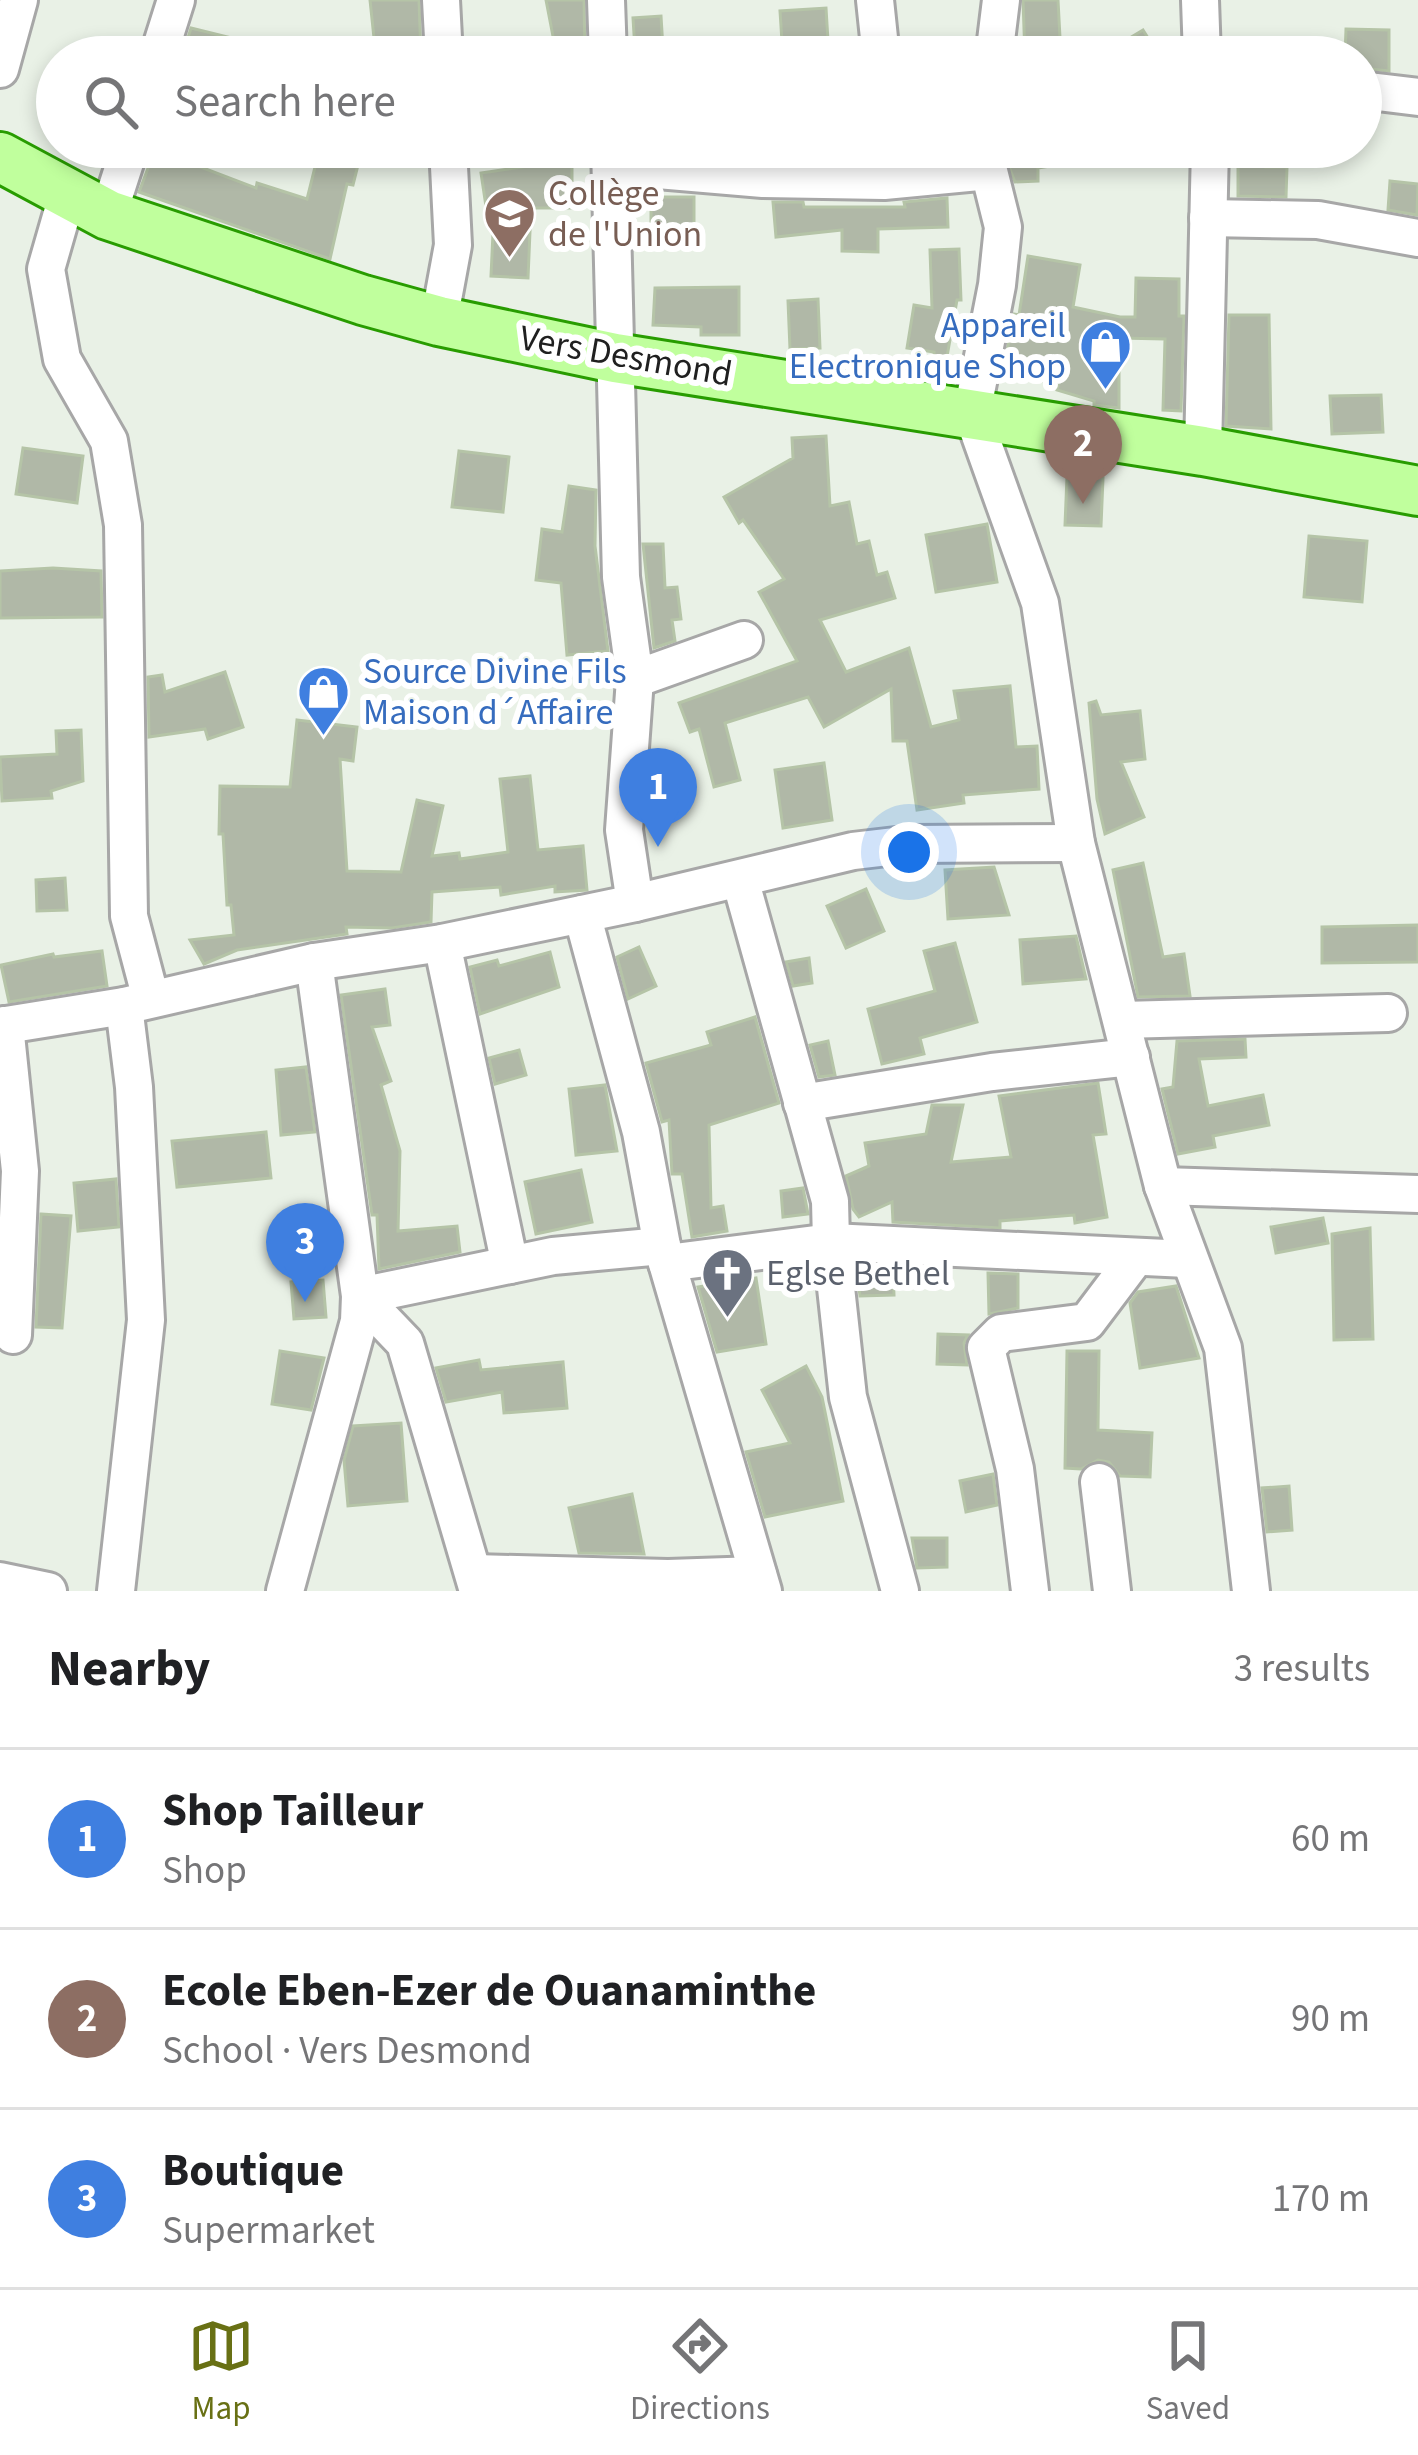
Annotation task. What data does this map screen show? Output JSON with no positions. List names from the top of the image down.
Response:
{
  "streets": {
    "main road": ["Vers Desmond"]
  },
  "places": {
    "school or university": ["Collège de l'Union"],
    "shop": ["Appareil Electronique Shop", "Source Divine Fils Maison d´Affaire"],
    "church": ["Eglse Bethel"]
  },
  "page": {
    "search": "Search here",
    "pins": ["2", "1", "3"],
    "heading": ["Nearby", "3 results"],
    "list": [
      {
        "mark": "1",
        "name": "Shop Tailleur",
        "note": "Shop",
        "value": "60 m"
      },
      {
        "mark": "2",
        "name": "Ecole Eben-Ezer de Ouanaminthe",
        "note": "School · Vers Desmond",
        "value": "90 m"
      },
      {
        "mark": "3",
        "name": "Boutique",
        "note": "Supermarket",
        "value": "170 m"
      }
    ],
    "nav": ["Map", "Directions", "Saved"]
  }
}
